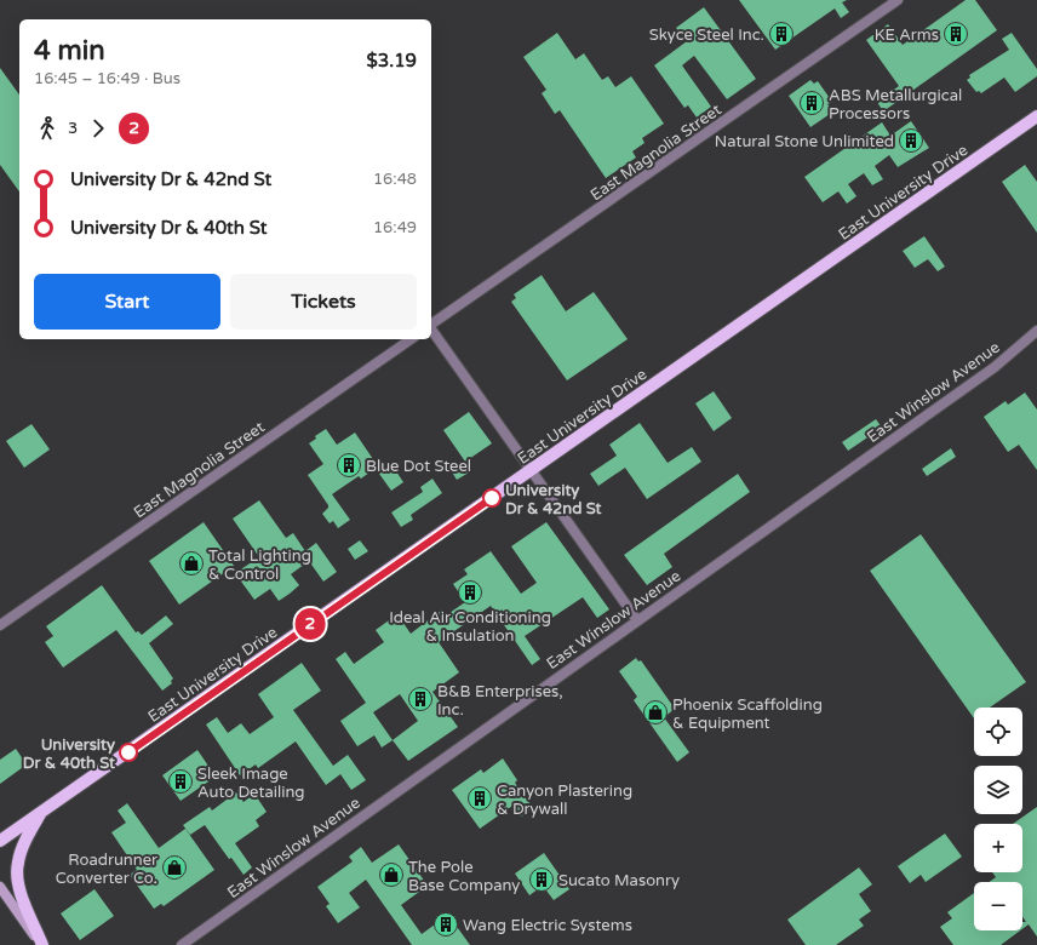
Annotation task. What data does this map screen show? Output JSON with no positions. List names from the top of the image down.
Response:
{
  "streets": {
    "main road": ["East University Drive"],
    "street": ["East Magnolia Street", "East Winslow Avenue"]
  },
  "places": {
    "building": [
      "Skyce Steel Inc.",
      "KE Arms",
      "ABS Metallurgical Processors",
      "Natural Stone Unlimited",
      "Blue Dot Steel",
      "Ideal Air Conditioning & Insulation",
      "B&B Enterprises, Inc.",
      "Sleek Image Auto Detailing",
      "Canyon Plastering & Drywall",
      "Sucato Masonry",
      "Wang Electric Systems"
    ],
    "other": ["University Dr & 42nd St", "University Dr & 40th St"],
    "shop": [
      "Total Lighting & Control",
      "Phoenix Scaffolding & Equipment",
      "Roadrunner Converter Co.",
      "The Pole Base Company"
    ]
  },
  "lines": ["bus line 2"],
  "page": {
    "on_map": "2",
    "heading": ["4 min", "16:45 – 16:49 · Bus", "$3.19"],
    "legs": ["3", "2"],
    "list": [
      {
        "name": "University Dr & 42nd St",
        "value": "16:48"
      },
      {
        "name": "University Dr & 40th St",
        "value": "16:49"
      }
    ],
    "buttons": ["Start", "Tickets"],
    "map_buttons": ["+", "−"]
  }
}
